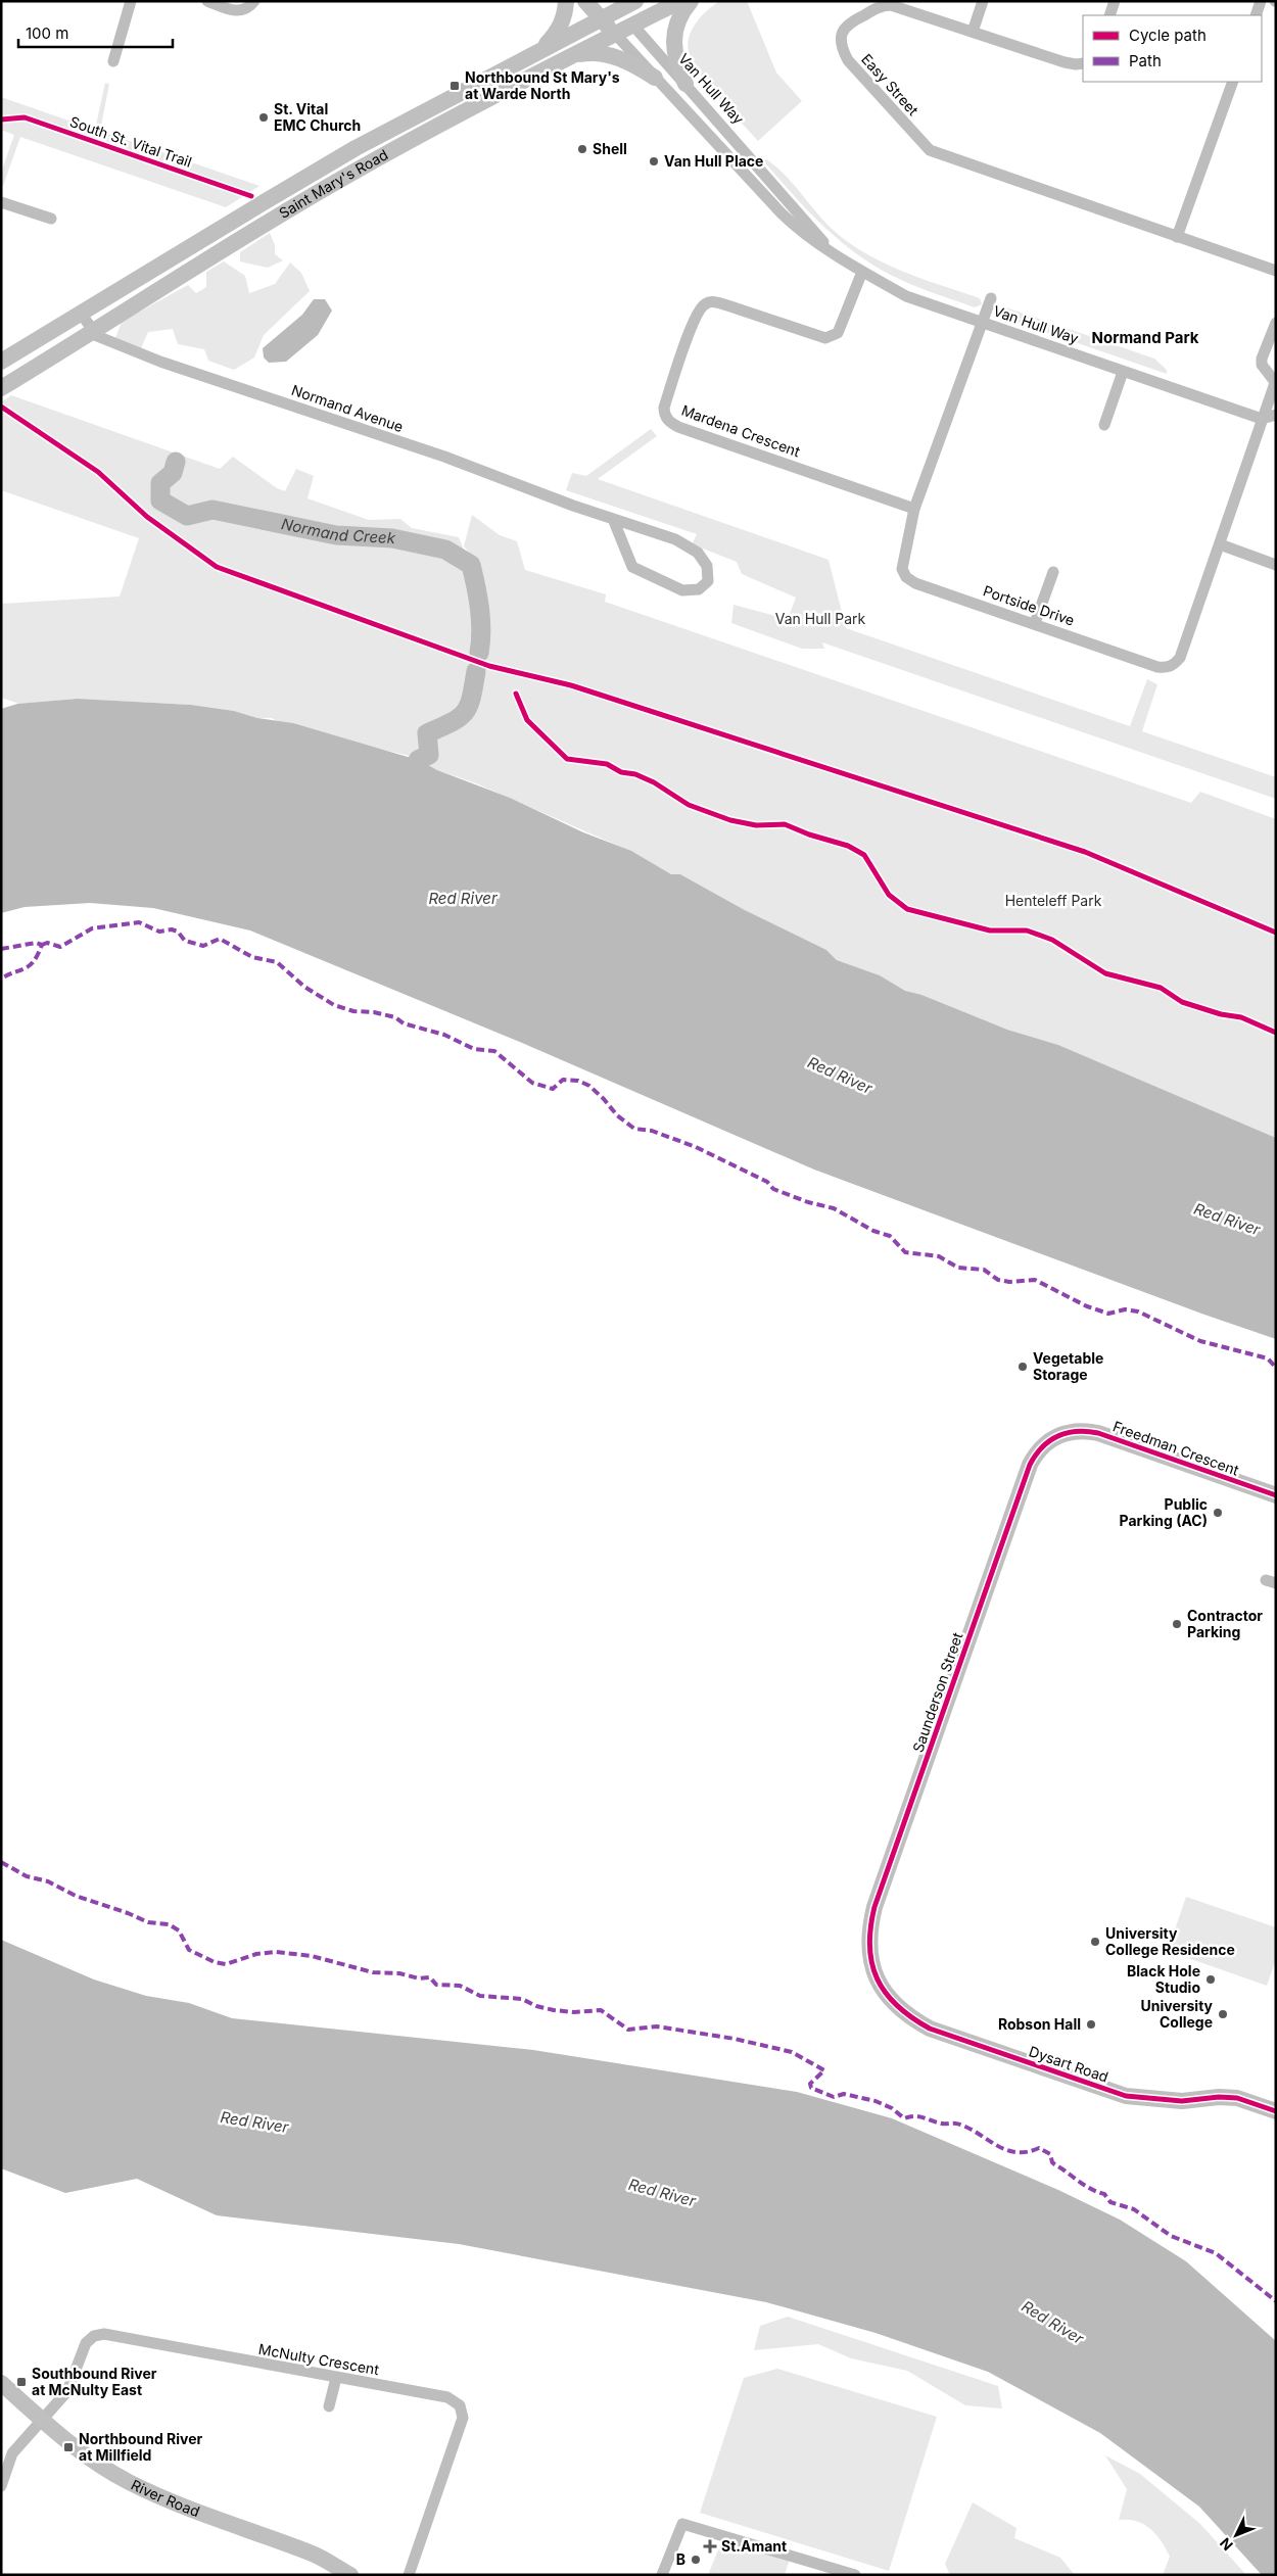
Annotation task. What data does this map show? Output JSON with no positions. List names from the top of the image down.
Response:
{
  "streets": {
    "main road": [
      "Saint Mary's Road",
      "Freedman Crescent",
      "Saunderson Street",
      "Dysart Road",
      "River Road"
    ],
    "street": [
      "Easy Street",
      "Van Hull Way",
      "Normand Avenue",
      "Mardena Crescent",
      "Portside Drive",
      "McNulty Crescent"
    ],
    "cycle path": ["South St. Vital Trail"]
  },
  "crossings": [
    ["Van Hull Way", "Saint Mary's Road"],
    ["Van Hull Way", "Mardena Crescent"],
    ["Van Hull Way", "Portside Drive"],
    ["Saint Mary's Road", "Normand Avenue"],
    ["Mardena Crescent", "Portside Drive"],
    ["Freedman Crescent", "Saunderson Street"],
    ["Saunderson Street", "Dysart Road"],
    ["McNulty Crescent", "River Road"]
  ],
  "districts": ["Normand Park"],
  "water": ["Normand Creek", "Red River"],
  "parks": ["Van Hull Park", "Henteleff Park"],
  "places": {
    "transit": ["Northbound St Mary's at Warde North", "Southbound River at McNulty East", "Northbound River at Millfield"],
    "other": [
      "St. Vital EMC Church",
      "Shell",
      "Van Hull Place",
      "Vegetable Storage",
      "Public Parking (AC)",
      "Contractor Parking",
      "University College Residence",
      "Black Hole Studio",
      "University College",
      "Robson Hall",
      "B"
    ],
    "health": ["St.Amant"]
  },
  "legend": ["Cycle path", "Path"],
  "scale_bar": "100 m",
  "north": "bottom left"
}
